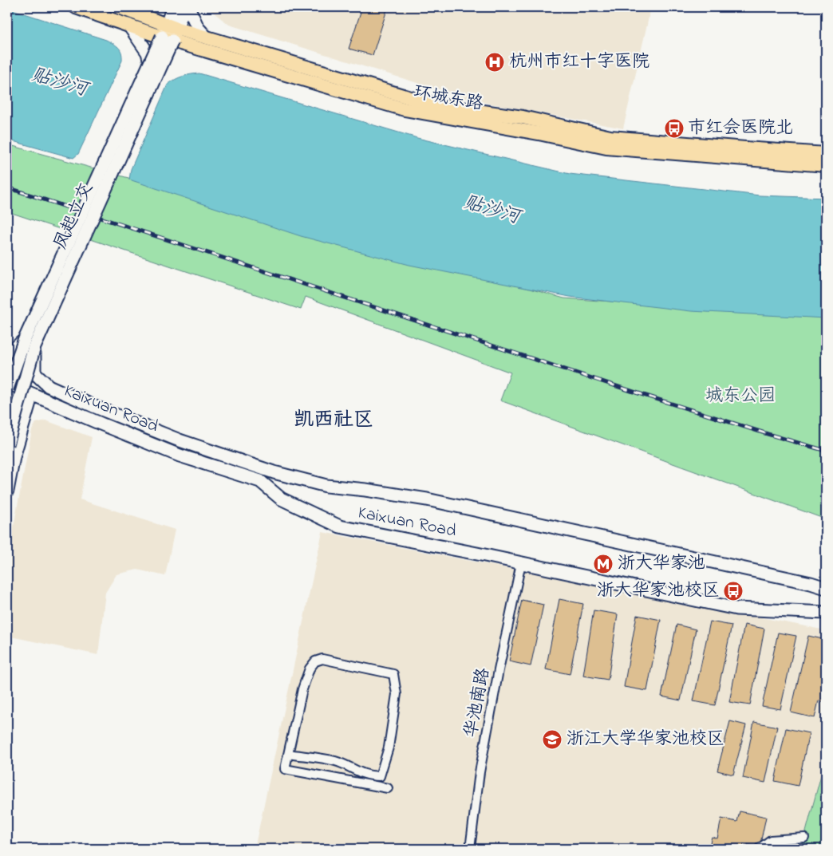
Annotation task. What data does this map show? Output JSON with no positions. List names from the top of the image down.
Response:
{
  "streets": {
    "main road": ["环城东路", "凤起立交", "Kaixuan Road"],
    "street": ["华池南路"]
  },
  "crossings": [
    ["环城东路", "凤起立交"],
    ["Kaixuan Road", "华池南路"]
  ],
  "districts": ["凯西社区"],
  "water": ["贴沙河"],
  "parks": ["城东公园"],
  "places": {
    "hospital": ["杭州市红十字医院"],
    "bus stop": ["市红会医院北", "浙大华家池校区"],
    "metro station": ["浙大华家池"],
    "school or university": ["浙江大学华家池校区"]
  }
}
